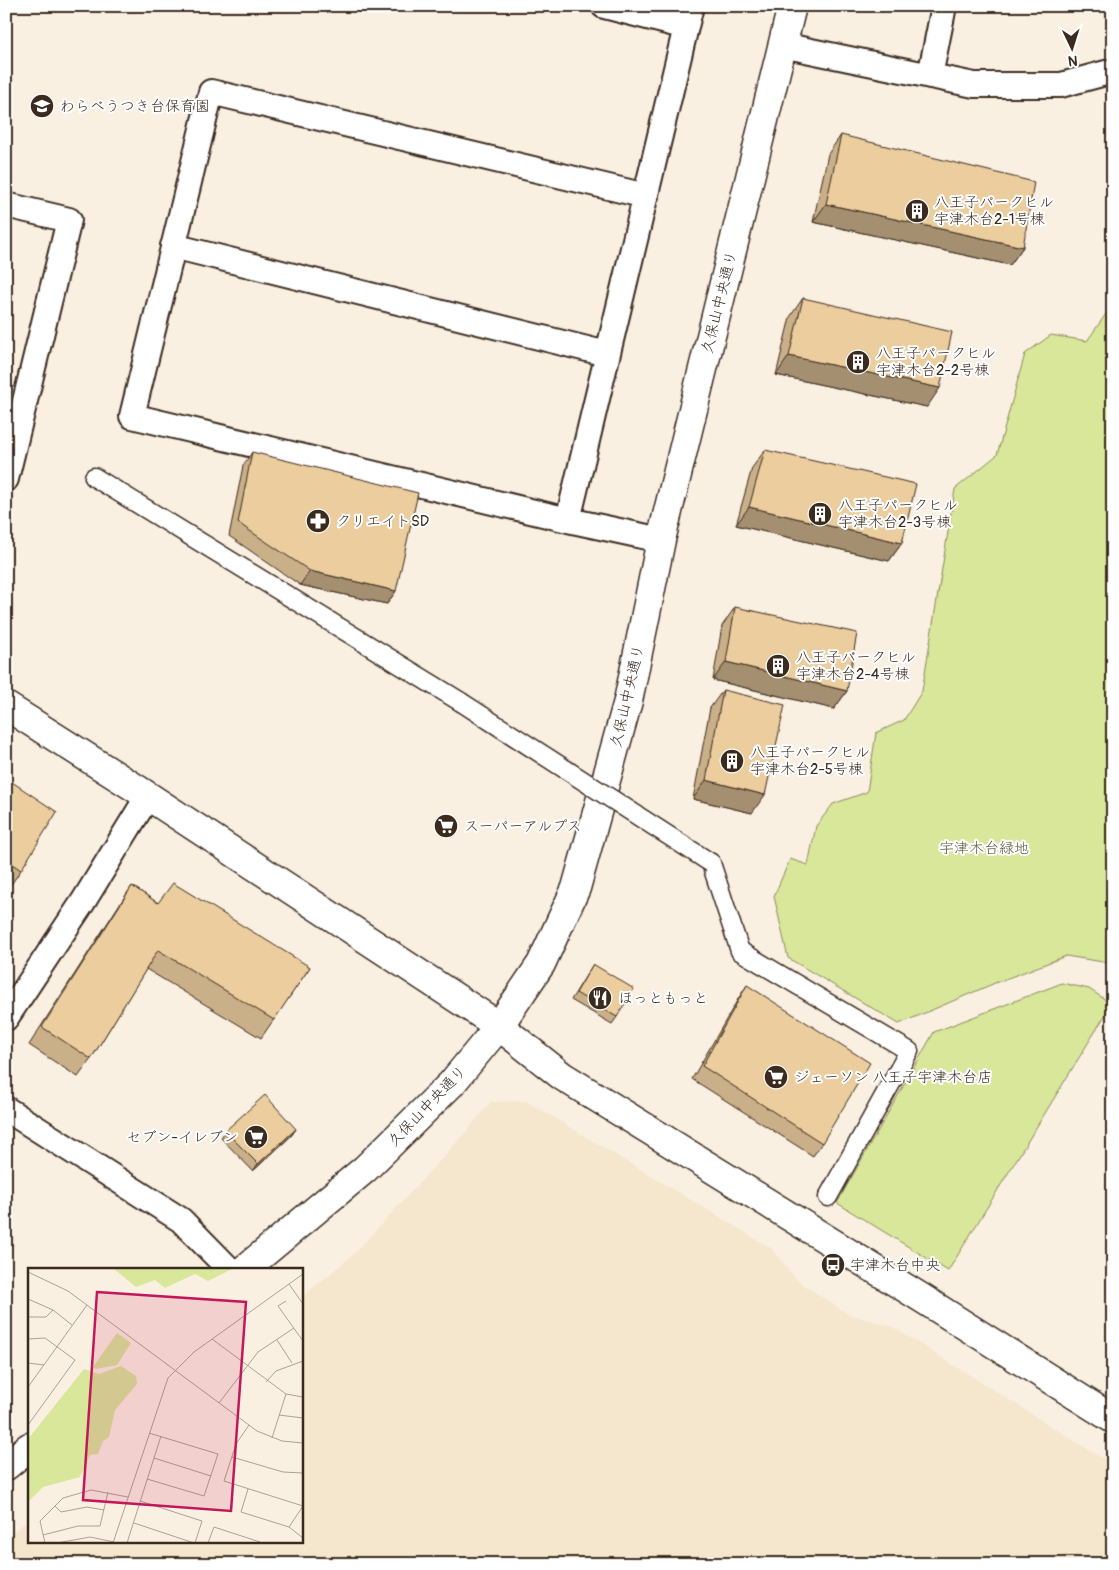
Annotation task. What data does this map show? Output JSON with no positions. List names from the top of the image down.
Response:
{
  "streets": {
    "street": ["久保山中央通り"]
  },
  "parks": ["宇津木台緑地"],
  "places": {
    "school or university": ["わらべうつき台保育園"],
    "building": [
      "八王子パークヒル 宇津木台2-1号棟",
      "八王子パークヒル 宇津木台2-2号棟",
      "八王子パークヒル 宇津木台2-3号棟",
      "八王子パークヒル 宇津木台2-4号棟",
      "八王子パークヒル 宇津木台2-5号棟"
    ],
    "pharmacy": ["クリエイトSD"],
    "supermarket": ["スーパーアルプス", "ジェーソン 八王子宇津木台店", "セブン-イレブン"],
    "restaurant": ["ほっともっと"],
    "bus stop": ["宇津木台中央"]
  },
  "north": "bottom"
}
